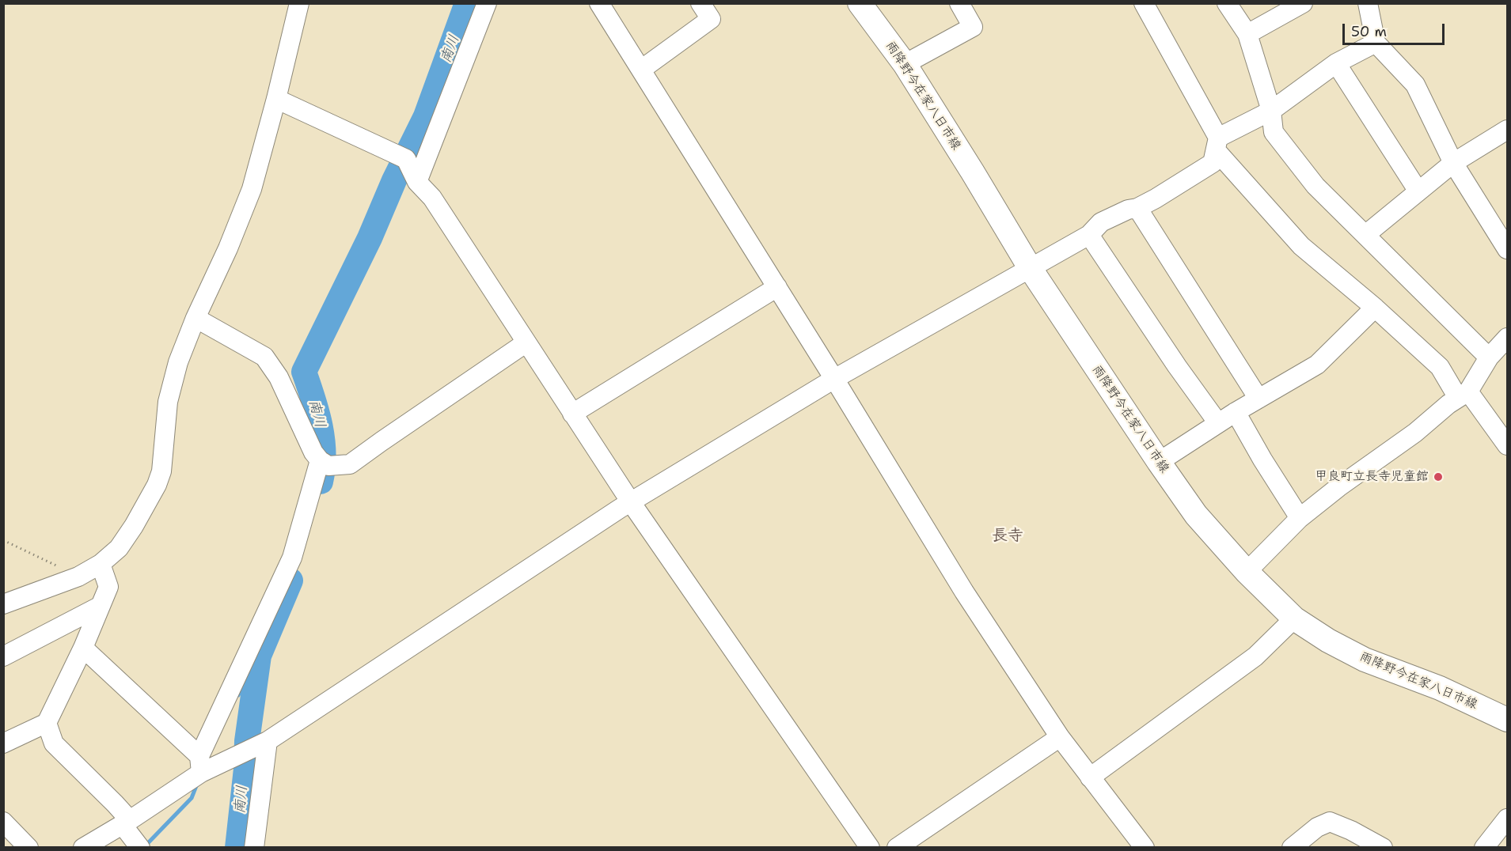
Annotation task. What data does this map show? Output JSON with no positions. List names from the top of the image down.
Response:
{
  "streets": {
    "main road": ["雨降野今在家八日市線"]
  },
  "districts": ["長寺"],
  "water": ["南川"],
  "places": ["甲良町立長寺児童館"],
  "scale_bar": "50 m"
}
